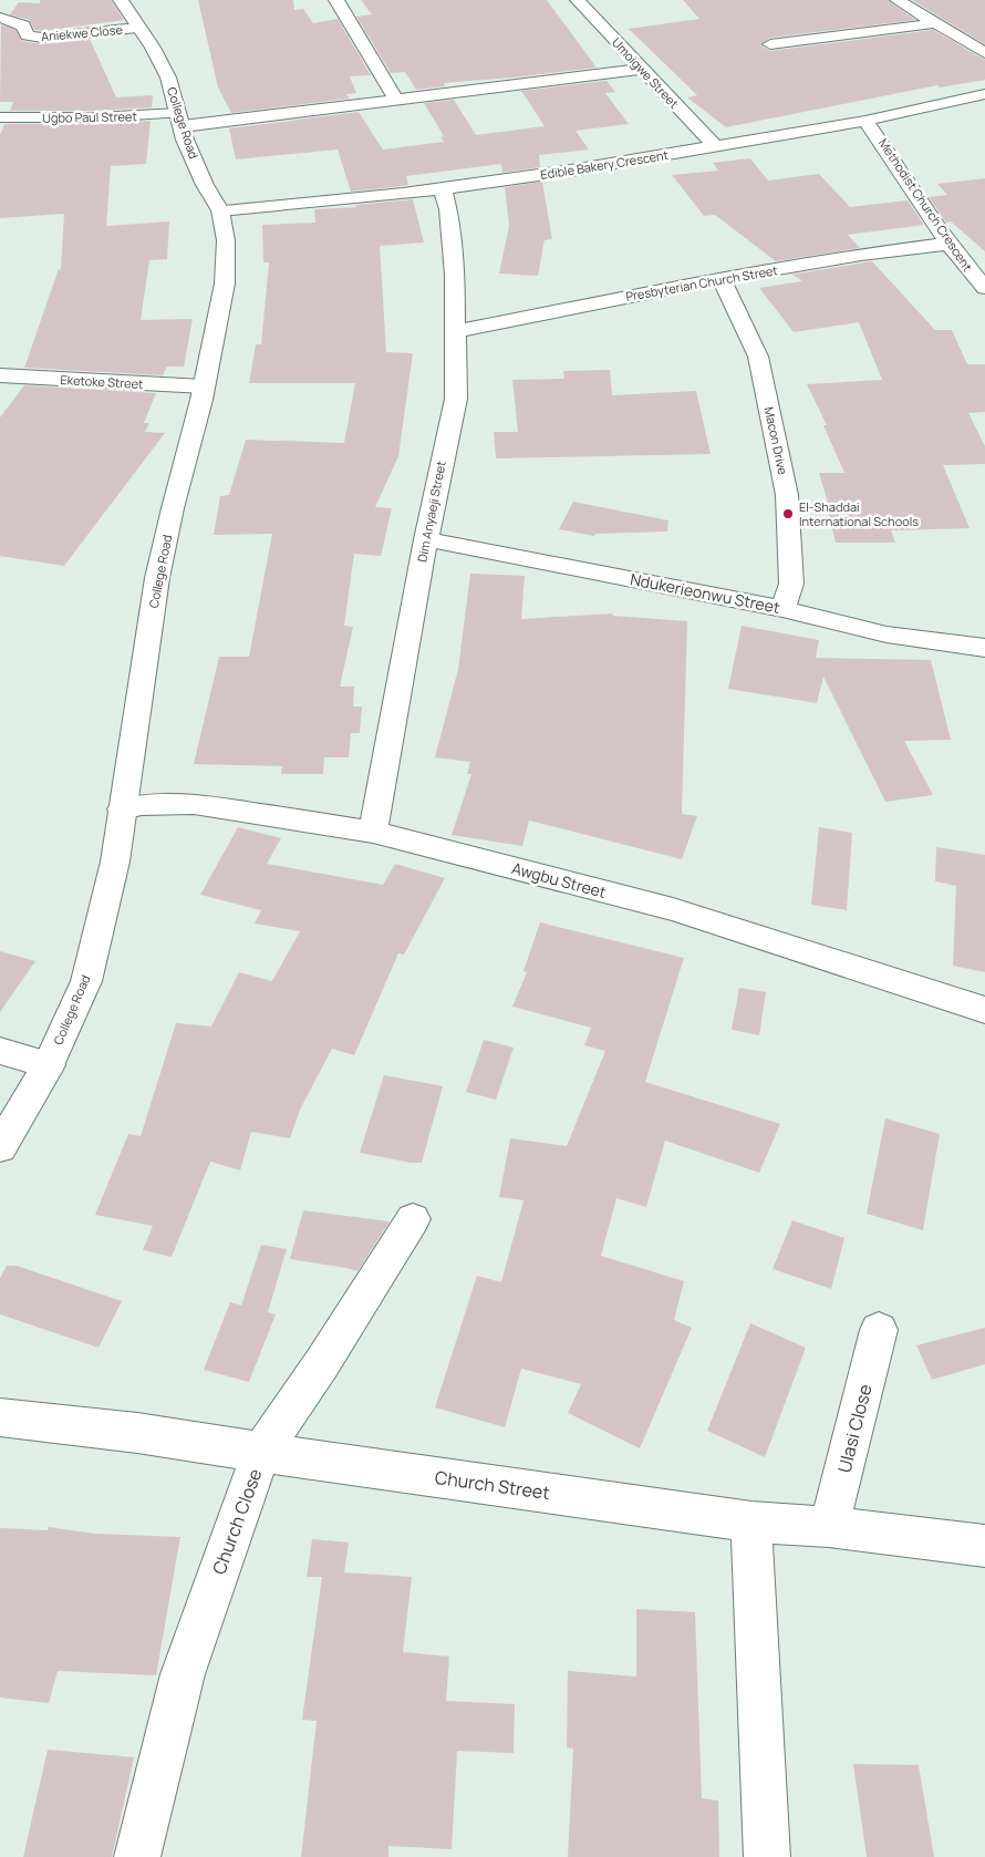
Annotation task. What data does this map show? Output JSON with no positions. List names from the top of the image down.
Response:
{
  "streets": {
    "street": [
      "Aniekwe Close",
      "Umoigwe Street",
      "Ugbo Paul Street",
      "College Road",
      "Edible Bakery Crescent",
      "Methodist Church Crescent",
      "Presbyterian Church Street",
      "Eketoke Street",
      "Macon Drive",
      "Dim Anyaeji Street",
      "Ndukerieonwu Street",
      "Awgbu Street",
      "Ulasi Close",
      "Church Street",
      "Church Close"
    ]
  },
  "crossings": [
    ["Aniekwe Close", "College Road"],
    ["Umoigwe Street", "Ugbo Paul Street"],
    ["Umoigwe Street", "Edible Bakery Crescent"],
    ["Ugbo Paul Street", "College Road"],
    ["College Road", "Edible Bakery Crescent"],
    ["College Road", "Eketoke Street"],
    ["College Road", "Awgbu Street"],
    ["Edible Bakery Crescent", "Methodist Church Crescent"],
    ["Edible Bakery Crescent", "Dim Anyaeji Street"],
    ["Methodist Church Crescent", "Presbyterian Church Street"],
    ["Presbyterian Church Street", "Macon Drive"],
    ["Presbyterian Church Street", "Dim Anyaeji Street"],
    ["Macon Drive", "Ndukerieonwu Street"],
    ["Dim Anyaeji Street", "Ndukerieonwu Street"],
    ["Dim Anyaeji Street", "Awgbu Street"],
    ["Ulasi Close", "Church Street"],
    ["Church Street", "Church Close"]
  ],
  "places": ["El-Shaddai International Schools"]
}
